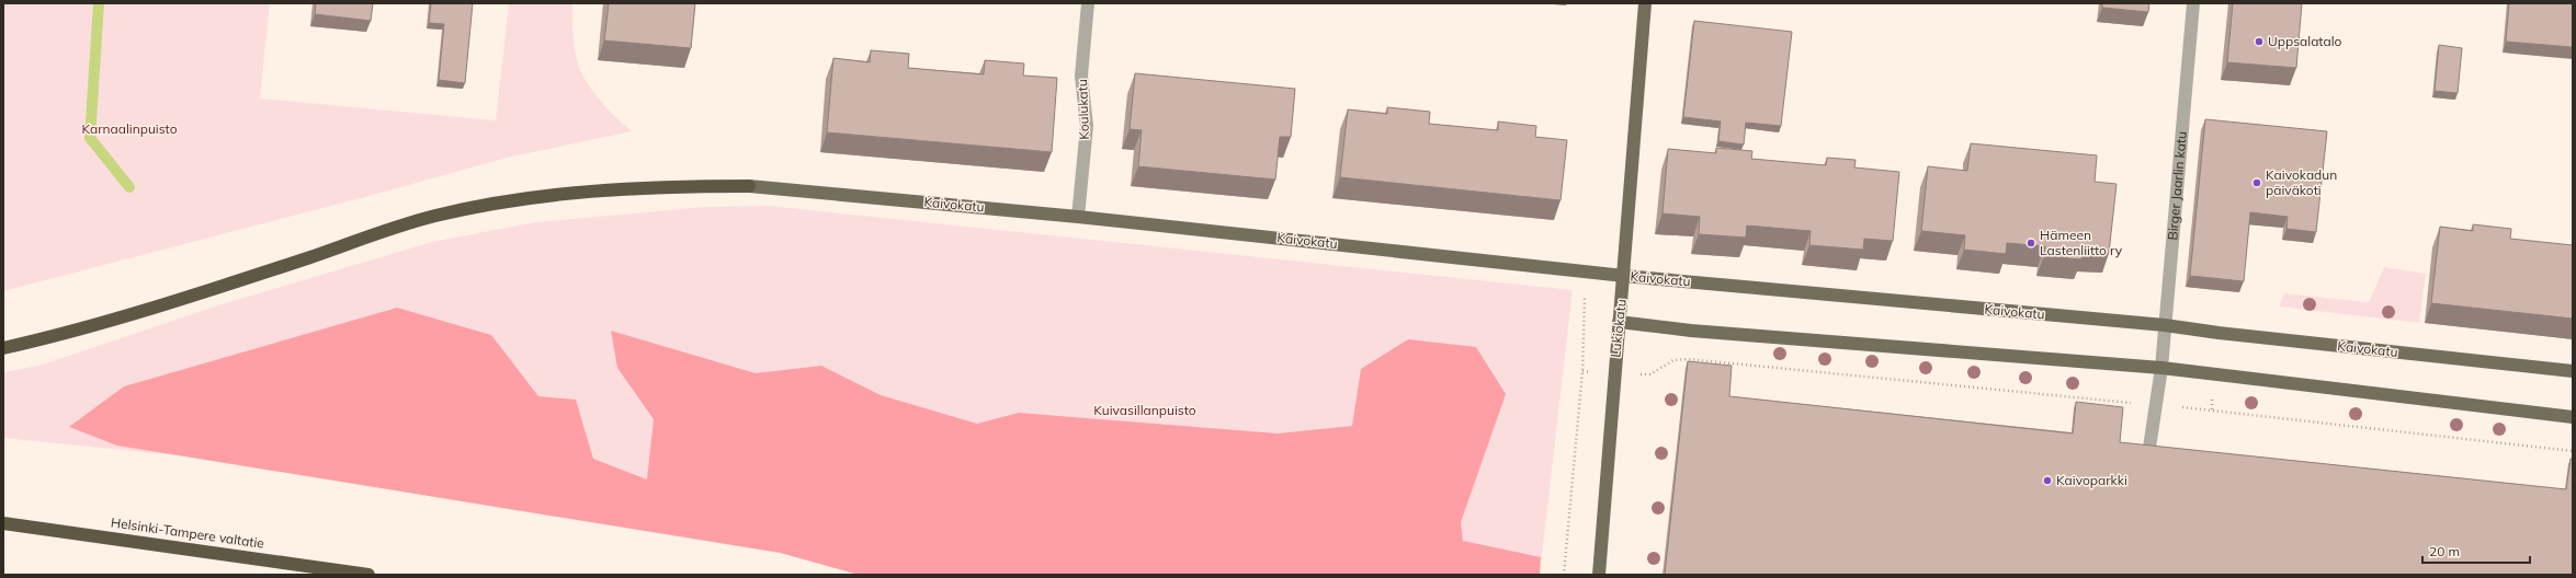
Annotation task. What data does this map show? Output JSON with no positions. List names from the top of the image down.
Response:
{
  "streets": {
    "highway": ["Helsinki-Tampere valtatie"],
    "main road": ["Kaivokatu", "Lukiokatu"],
    "street": ["Koulukatu", "Birger Jaarlin katu"]
  },
  "crossings": [
    ["Koulukatu", "Kaivokatu"],
    ["Birger Jaarlin katu", "Kaivokatu"],
    ["Kaivokatu", "Lukiokatu"]
  ],
  "parks": ["Karnaalinpuisto", "Kuivasillanpuisto"],
  "places": [
    "Uppsalatalo",
    "Kaivokadun päiväkoti",
    "Hämeen Lastenliitto ry",
    "Kaivoparkki"
  ],
  "scale_bar": "20 m"
}
